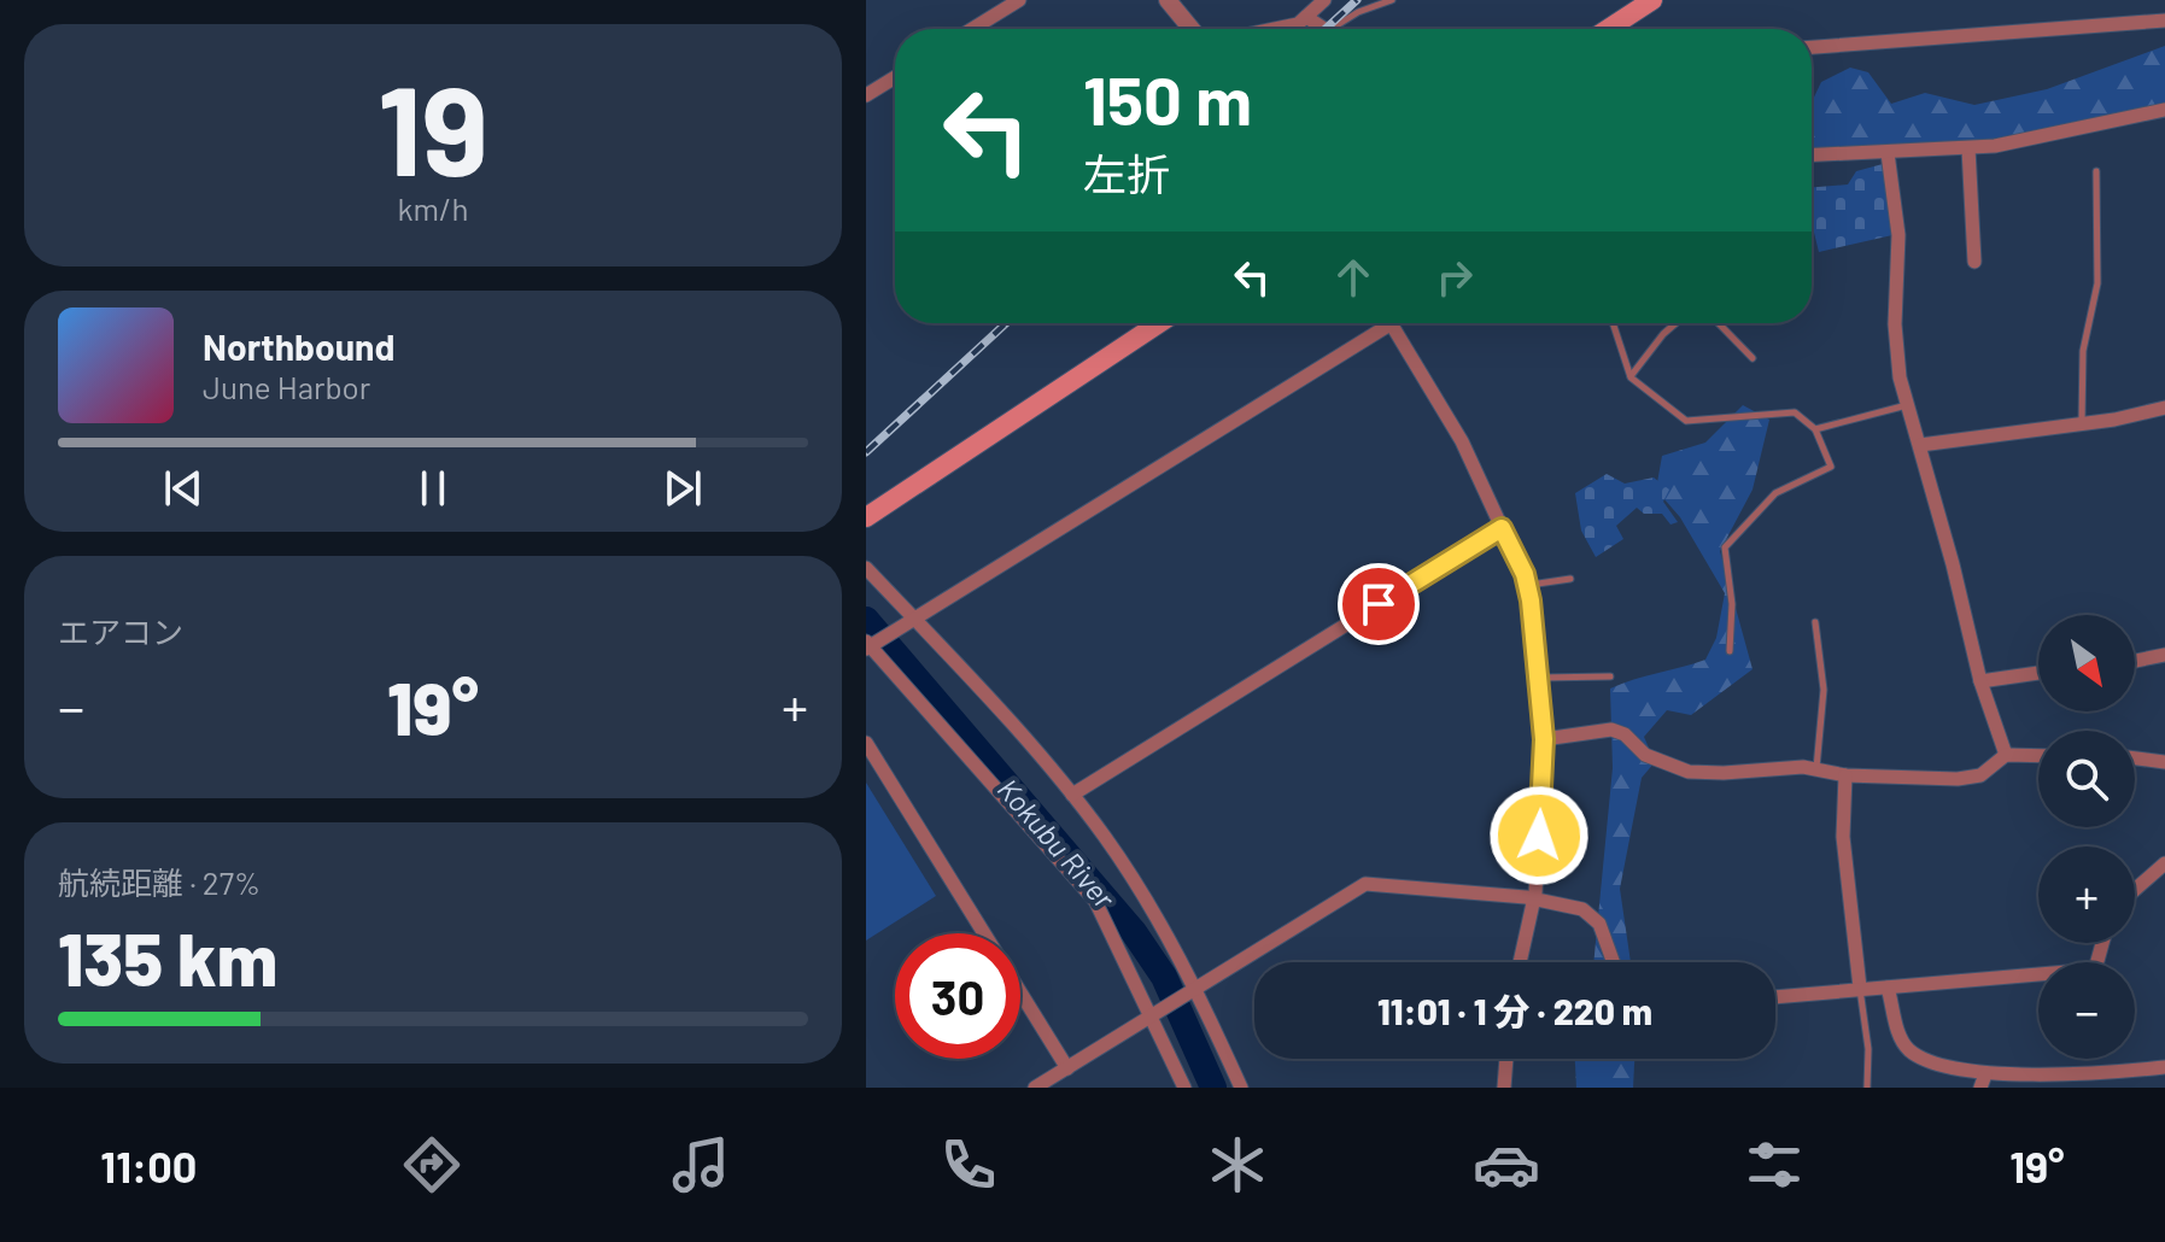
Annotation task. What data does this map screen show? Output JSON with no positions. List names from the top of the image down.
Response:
{
  "water": ["Kokubu River"],
  "north": "bottom right",
  "page": {
    "tile": [
      ["19", "km/h"],
      "エアコン",
      ["航続距離 · 27%", "135 km"]
    ],
    "turn": ["150 m", "左折"],
    "song": ["Northbound", "June Harbor"],
    "map_buttons": ["+", "−"],
    "heat": ["−", "19°", "+"],
    "limit": "30",
    "trip": "11:01 · 1 分 · 220 m",
    "tabs": ["11:00", "19°"]
  }
}
